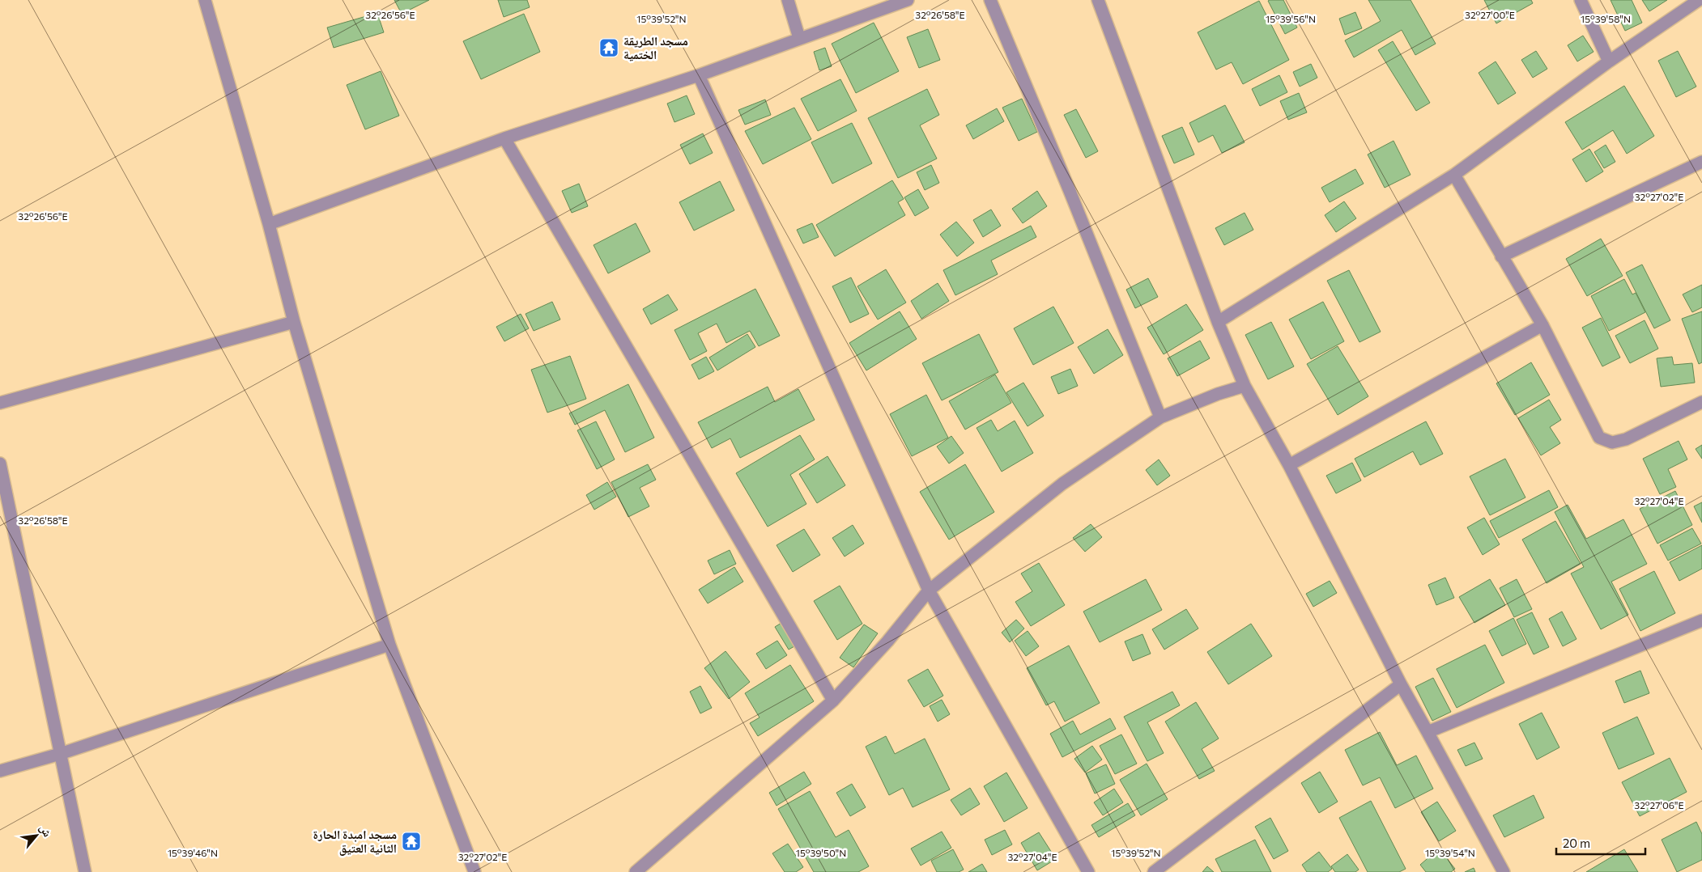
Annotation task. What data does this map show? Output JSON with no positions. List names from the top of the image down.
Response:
{
  "places": {
    "temple": ["مسجد الطريقة الختمية", "مسجد امبدة الحارة الثانية العتيق"]
  },
  "scale_bar": "20 m",
  "north": "top right",
  "coordinates": [
    "32°26'56\"E",
    "32°26'58\"E",
    "32°27'00\"E",
    "15°39'52\"N",
    "15°39'56\"N",
    "15°39'58\"N",
    "32°27'02\"E",
    "32°27'04\"E",
    "32°27'06\"E",
    "15°39'46\"N",
    "15°39'50\"N",
    "15°39'54\"N"
  ]
}
